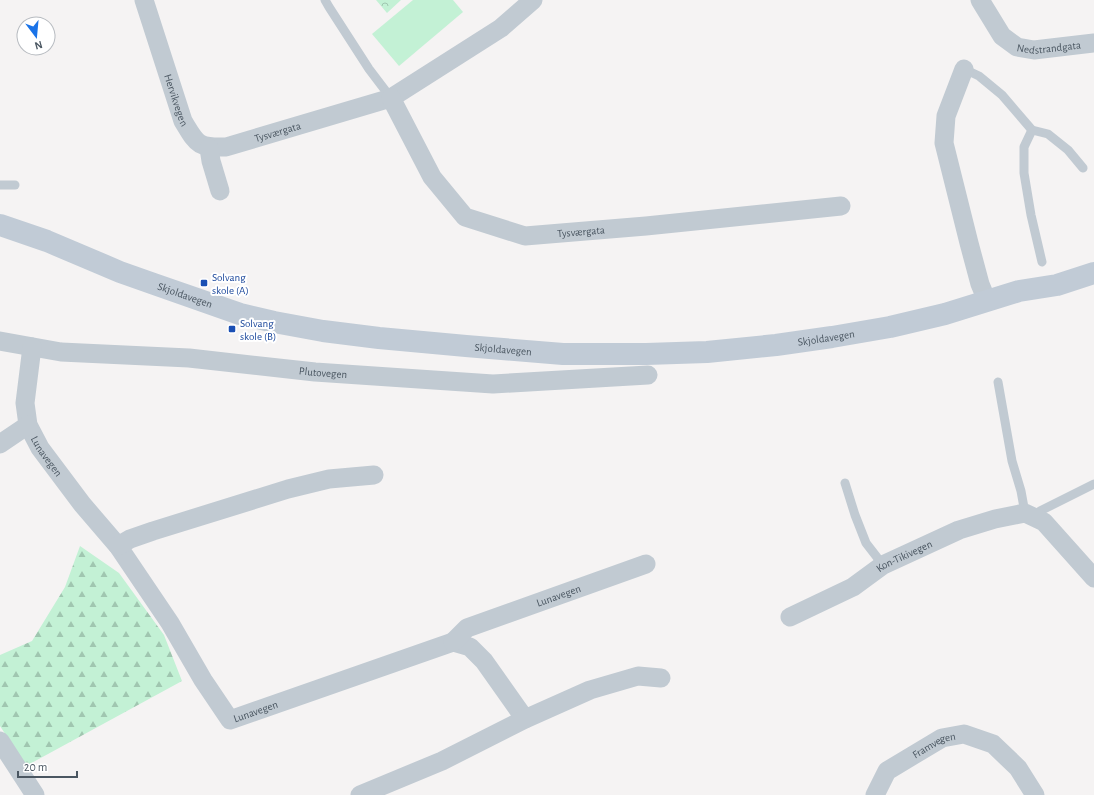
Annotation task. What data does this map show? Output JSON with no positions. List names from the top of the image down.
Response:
{
  "streets": {
    "main road": ["Skjoldavegen"],
    "street": [
      "Nedstrandgata",
      "Hervikvegen",
      "Tysværgata",
      "Plutovegen",
      "Lunavegen",
      "Kon-Tikivegen",
      "Framvegen"
    ]
  },
  "crossings": [
    ["Hervikvegen", "Tysværgata"],
    ["Plutovegen", "Lunavegen"]
  ],
  "places": {
    "transit": ["Solvang skole (A)", "Solvang skole (B)"]
  },
  "scale_bar": "20 m",
  "north": "bottom"
}
